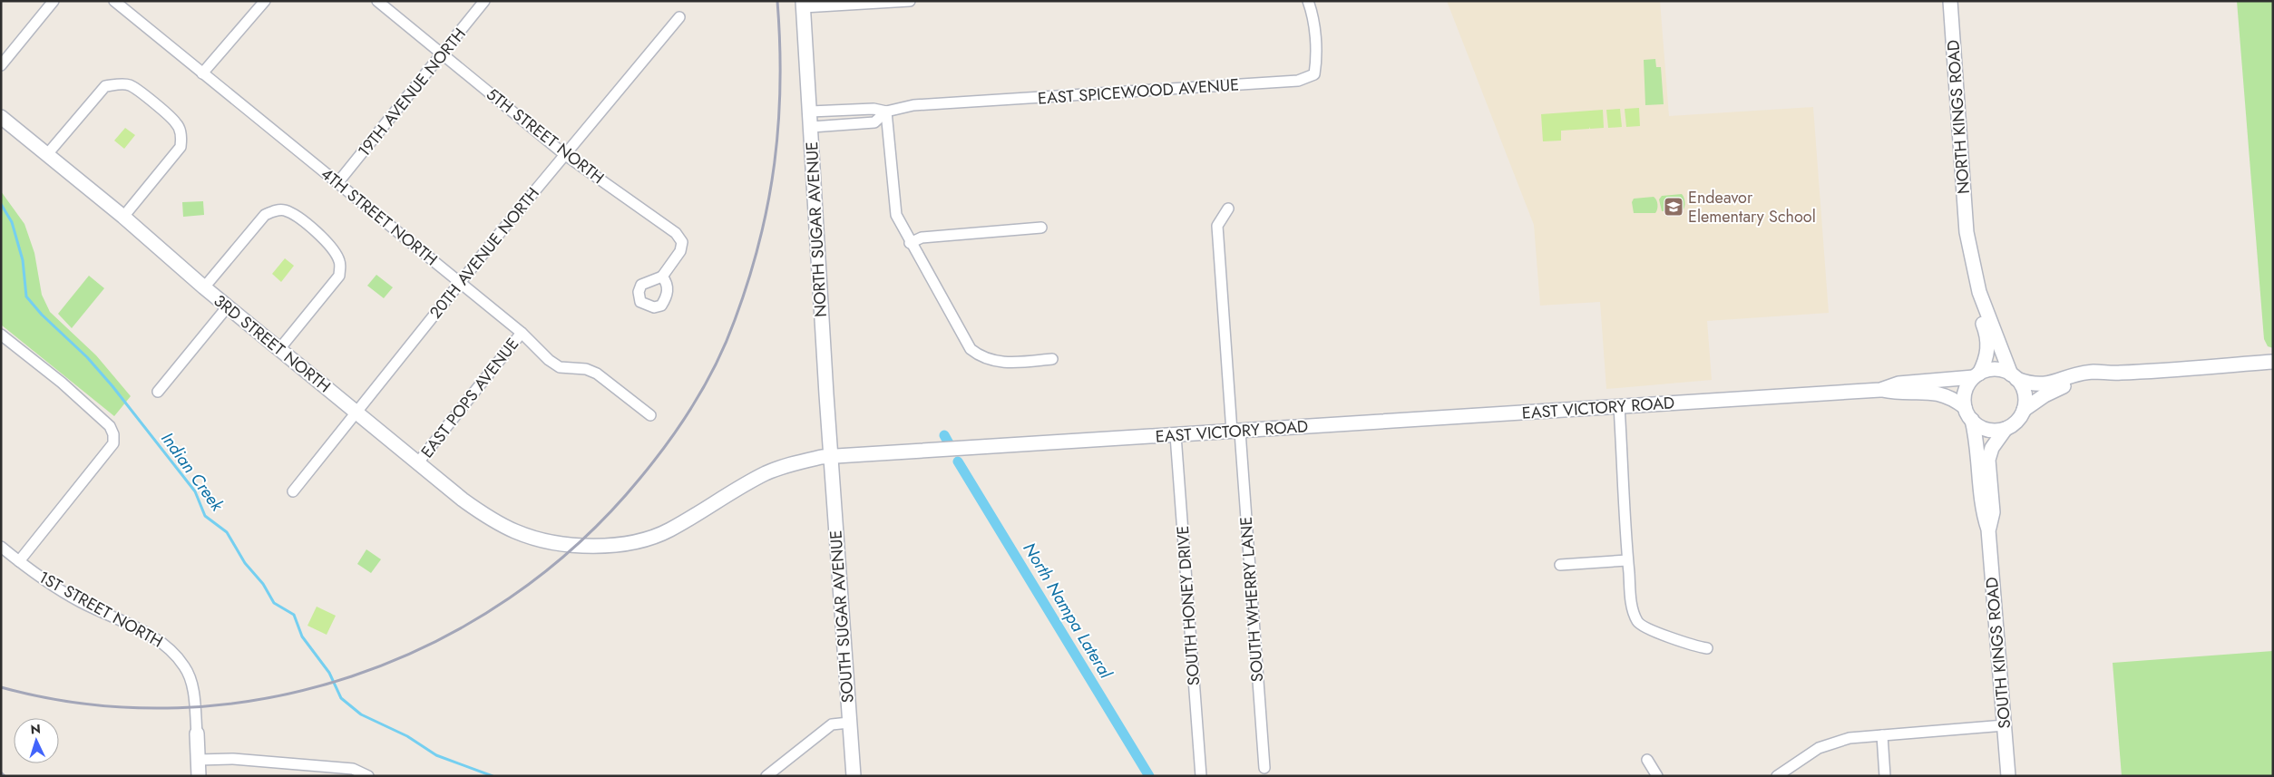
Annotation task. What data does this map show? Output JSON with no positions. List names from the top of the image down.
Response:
{
  "streets": {
    "street": [
      "EAST SPICEWOOD AVENUE",
      "19TH AVENUE NORTH",
      "NORTH KINGS ROAD",
      "5TH STREET NORTH",
      "4TH STREET NORTH",
      "NORTH SUGAR AVENUE",
      "20TH AVENUE NORTH",
      "3RD STREET NORTH",
      "EAST POPS AVENUE",
      "EAST VICTORY ROAD",
      "SOUTH WHERRY LANE",
      "SOUTH HONEY DRIVE",
      "1ST STREET NORTH",
      "SOUTH SUGAR AVENUE",
      "SOUTH KINGS ROAD"
    ]
  },
  "crossings": [
    ["EAST SPICEWOOD AVENUE", "NORTH SUGAR AVENUE"],
    ["19TH AVENUE NORTH", "5TH STREET NORTH"],
    ["19TH AVENUE NORTH", "4TH STREET NORTH"],
    ["NORTH KINGS ROAD", "EAST VICTORY ROAD"],
    ["NORTH KINGS ROAD", "SOUTH KINGS ROAD"],
    ["5TH STREET NORTH", "20TH AVENUE NORTH"],
    ["4TH STREET NORTH", "20TH AVENUE NORTH"],
    ["4TH STREET NORTH", "EAST POPS AVENUE"],
    ["NORTH SUGAR AVENUE", "EAST VICTORY ROAD"],
    ["NORTH SUGAR AVENUE", "SOUTH SUGAR AVENUE"],
    ["20TH AVENUE NORTH", "3RD STREET NORTH"],
    ["3RD STREET NORTH", "EAST POPS AVENUE"],
    ["3RD STREET NORTH", "EAST VICTORY ROAD"],
    ["EAST VICTORY ROAD", "SOUTH WHERRY LANE"],
    ["EAST VICTORY ROAD", "SOUTH HONEY DRIVE"],
    ["EAST VICTORY ROAD", "SOUTH SUGAR AVENUE"],
    ["EAST VICTORY ROAD", "SOUTH KINGS ROAD"]
  ],
  "water": ["Indian Creek", "North Nampa Lateral"],
  "places": {
    "school or university": ["Endeavor Elementary School"]
  },
  "north": "top"
}
